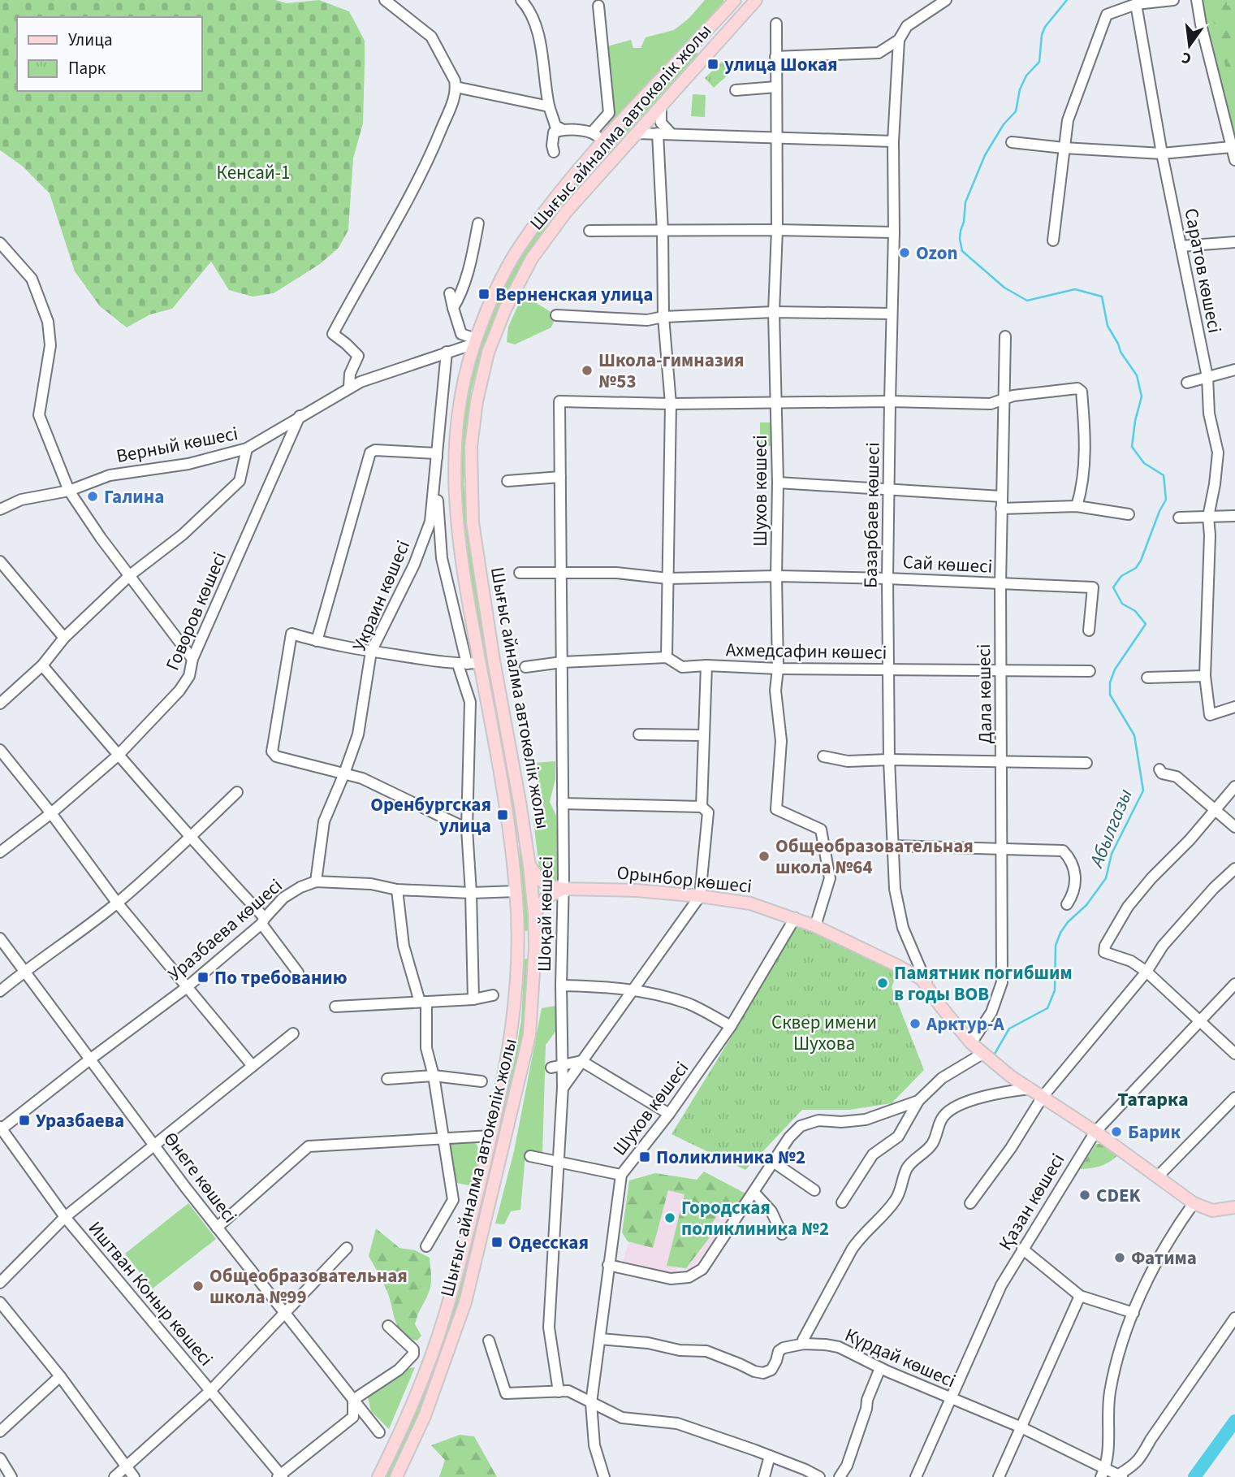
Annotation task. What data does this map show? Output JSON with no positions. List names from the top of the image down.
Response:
{
  "streets": {
    "main road": ["Шығыс айналма автокөлік жолы", "Орынбор көшесі"],
    "street": [
      "Саратов көшесі",
      "Верный көшесі",
      "Шухов көшесі",
      "Базарбаев көшесі",
      "Сай көшесі",
      "Украин көшесі",
      "Говоров көшесі",
      "Ахмедсафин көшесі",
      "Дала көшесі",
      "Шоқай көшесі",
      "Уразбаева көшесі",
      "Өнеге көшесі",
      "Қазан көшесі",
      "Иштван Коныр көшесі",
      "Күрдай көшесі"
    ]
  },
  "crossings": [
    ["Шығыс айналма автокөлік жолы", "Верный көшесі"],
    ["Шығыс айналма автокөлік жолы", "Уразбаева көшесі"],
    ["Верный көшесі", "Украин көшесі"],
    ["Верный көшесі", "Говоров көшесі"],
    ["Шухов көшесі", "Сай көшесі"],
    ["Шухов көшесі", "Ахмедсафин көшесі"],
    ["Шухов көшесі", "Орынбор көшесі"],
    ["Шухов көшесі", "Күрдай көшесі"],
    ["Базарбаев көшесі", "Сай көшесі"],
    ["Базарбаев көшесі", "Ахмедсафин көшесі"],
    ["Базарбаев көшесі", "Орынбор көшесі"],
    ["Сай көшесі", "Дала көшесі"],
    ["Сай көшесі", "Шоқай көшесі"],
    ["Украин көшесі", "Уразбаева көшесі"],
    ["Ахмедсафин көшесі", "Дала көшесі"],
    ["Ахмедсафин көшесі", "Шоқай көшесі"],
    ["Дала көшесі", "Орынбор көшесі"],
    ["Орынбор көшесі", "Шоқай көшесі"],
    ["Орынбор көшесі", "Қазан көшесі"],
    ["Уразбаева көшесі", "Өнеге көшесі"],
    ["Уразбаева көшесі", "Иштван Коныр көшесі"],
    ["Қазан көшесі", "Күрдай көшесі"]
  ],
  "districts": ["Татарка"],
  "water": ["Абылгазы"],
  "parks": ["Кенсай-1", "Сквер имени Шухова"],
  "places": {
    "transit": [
      "улица Шокая",
      "Верненская улица",
      "Оренбургская улица",
      "По требованию",
      "Уразбаева",
      "Поликлиника №2",
      "Одесская"
    ],
    "other": [
      "Ozon",
      "Школа-гимназия №53",
      "Галина",
      "Общеобразовательная школа №64",
      "Памятник погибшим в годы ВОВ",
      "Арктур-А",
      "Барик",
      "CDEK",
      "Городская поликлиника №2",
      "Фатима",
      "Общеобразовательная школа №99"
    ]
  },
  "legend": ["Улица", "Парк"],
  "north": "bottom"
}
